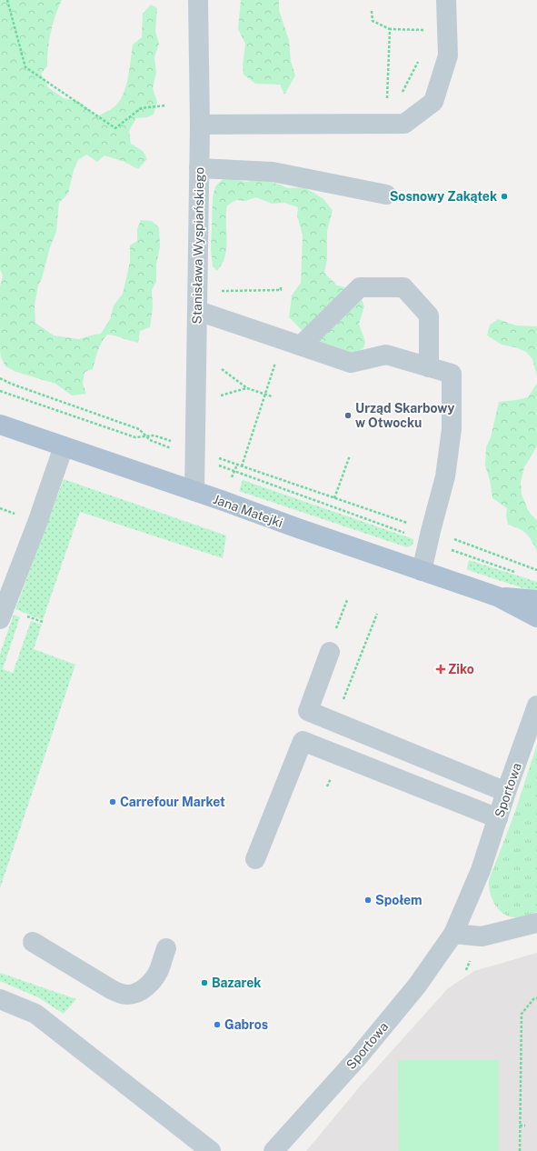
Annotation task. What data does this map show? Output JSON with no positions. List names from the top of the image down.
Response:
{
  "streets": {
    "main road": ["Jana Matejki"],
    "street": ["Stanisława Wyspiańskiego", "Sportowa"]
  },
  "crossings": [
    ["Stanisława Wyspiańskiego", "Jana Matejki"]
  ],
  "places": {
    "other": [
      "Sosnowy Zakątek",
      "Urząd Skarbowy w Otwocku",
      "Carrefour Market",
      "Społem",
      "Bazarek",
      "Gabros"
    ],
    "health": ["Ziko"]
  }
}
